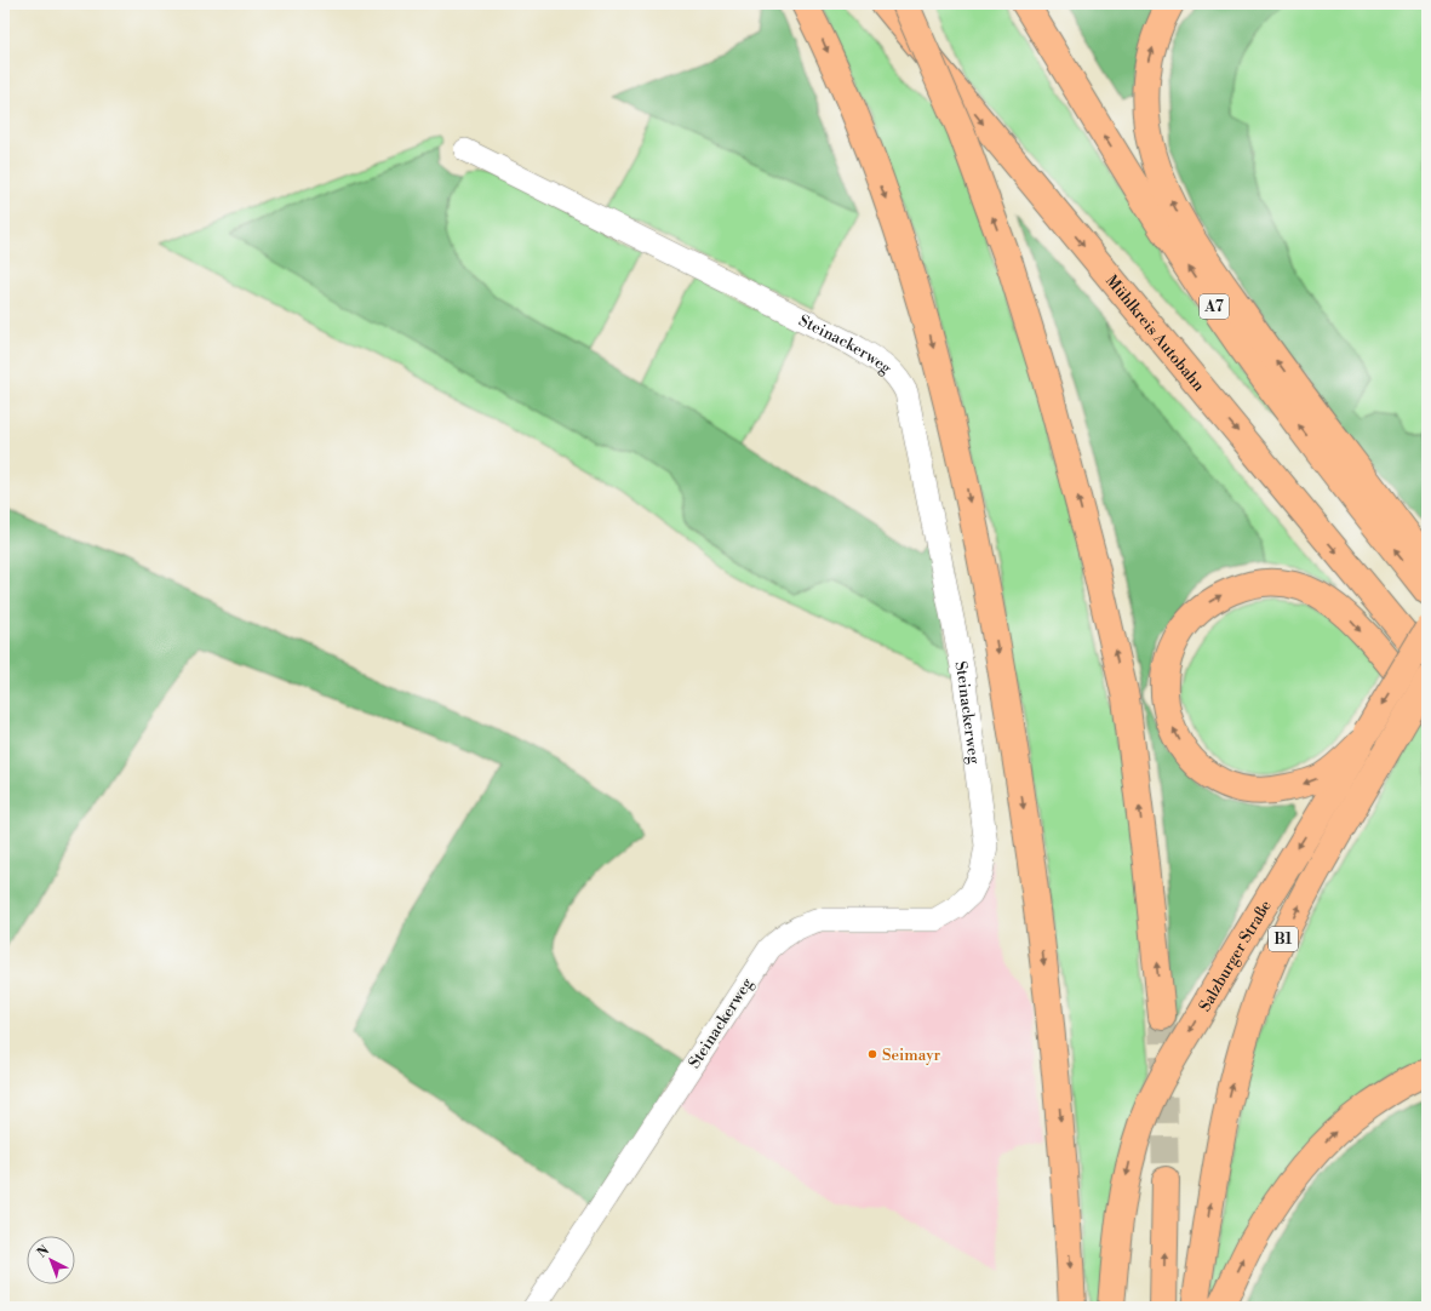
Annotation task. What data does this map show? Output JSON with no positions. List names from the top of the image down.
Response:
{
  "streets": {
    "main road": [
      "A7",
      "Mühlkreis Autobahn",
      "B1",
      "Salzburger Straße"
    ],
    "street": ["Steinackerweg"]
  },
  "places": ["Seimayr"],
  "north": "top left"
}
